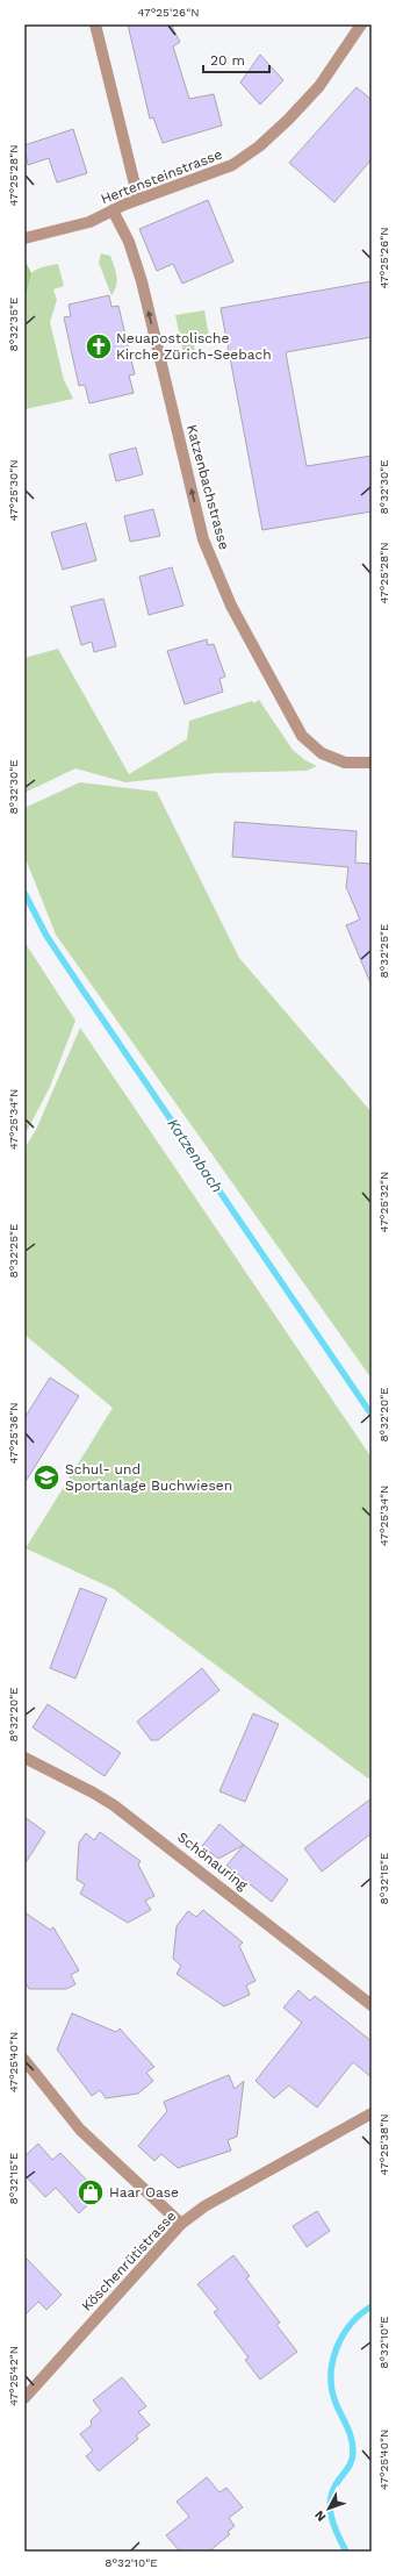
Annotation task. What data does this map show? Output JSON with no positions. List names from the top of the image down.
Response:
{
  "streets": {
    "street": [
      "Hertensteinstrasse",
      "Katzenbachstrasse",
      "Schönauring",
      "Köschenrütistrasse"
    ]
  },
  "crossings": [
    ["Hertensteinstrasse", "Katzenbachstrasse"]
  ],
  "one_way": ["Katzenbachstrasse"],
  "water": ["Katzenbach"],
  "places": {
    "church": ["Neuapostolische Kirche Zürich-Seebach"],
    "school or university": ["Schul- und Sportanlage Buchwiesen"],
    "shop": ["Haar Oase"]
  },
  "scale_bar": "20 m",
  "north": "bottom left",
  "coordinates": [
    "47°25'26\"N",
    "47°25'28\"N",
    "8°32'35\"E",
    "8°32'30\"E",
    "47°25'30\"N",
    "8°32'25\"E",
    "47°25'34\"N",
    "47°25'32\"N",
    "8°32'20\"E",
    "47°25'36\"N",
    "8°32'15\"E",
    "47°25'40\"N",
    "47°25'38\"N",
    "8°32'10\"E",
    "47°25'42\"N"
  ]
}
